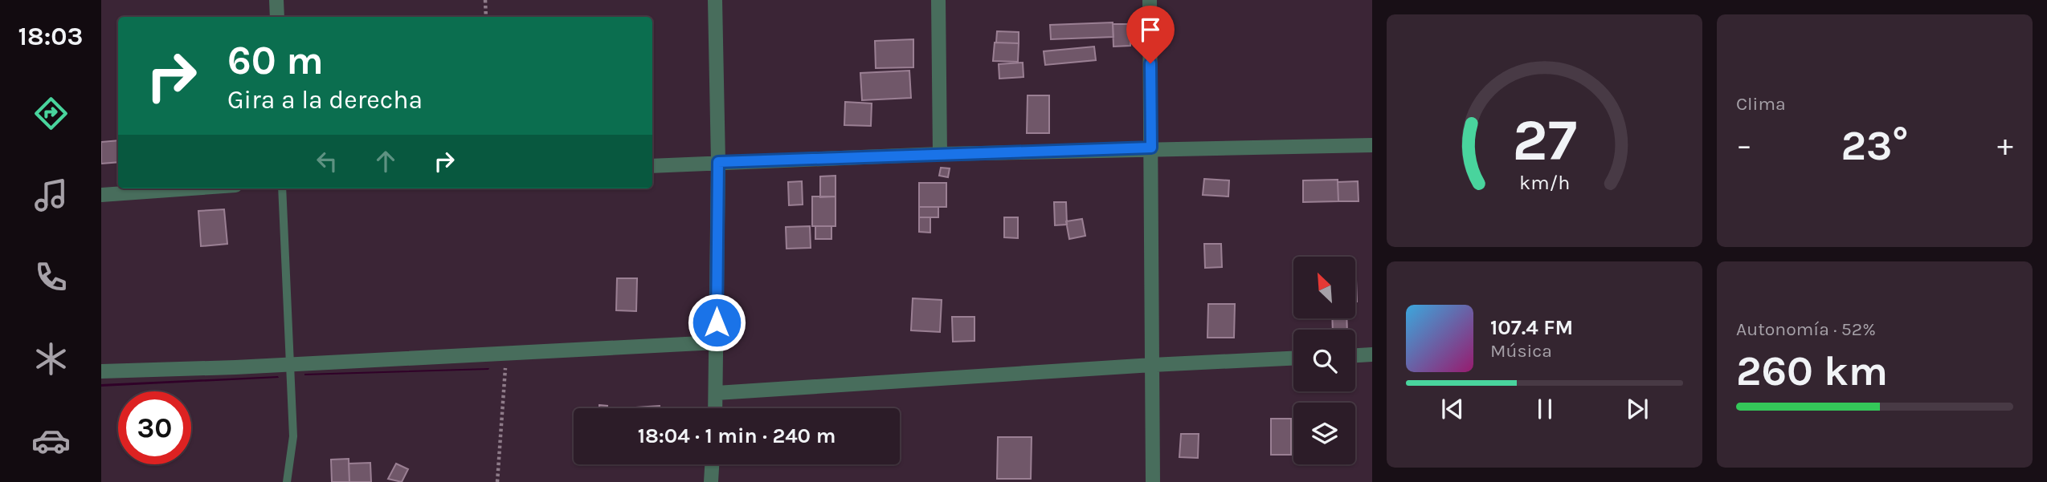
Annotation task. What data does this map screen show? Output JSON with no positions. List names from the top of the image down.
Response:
{
  "north": "top left",
  "page": {
    "tabs": "18:03",
    "tile": [
      "Clima",
      ["Autonomía · 52%", "260 km"]
    ],
    "turn": ["60 m", "Gira a la derecha"],
    "heat": ["−", "23°", "+"],
    "song": ["107.4 FM", "Música"],
    "limit": "30",
    "trip": "18:04 · 1 min · 240 m",
    "gauge": ["27", "km/h"]
  }
}
